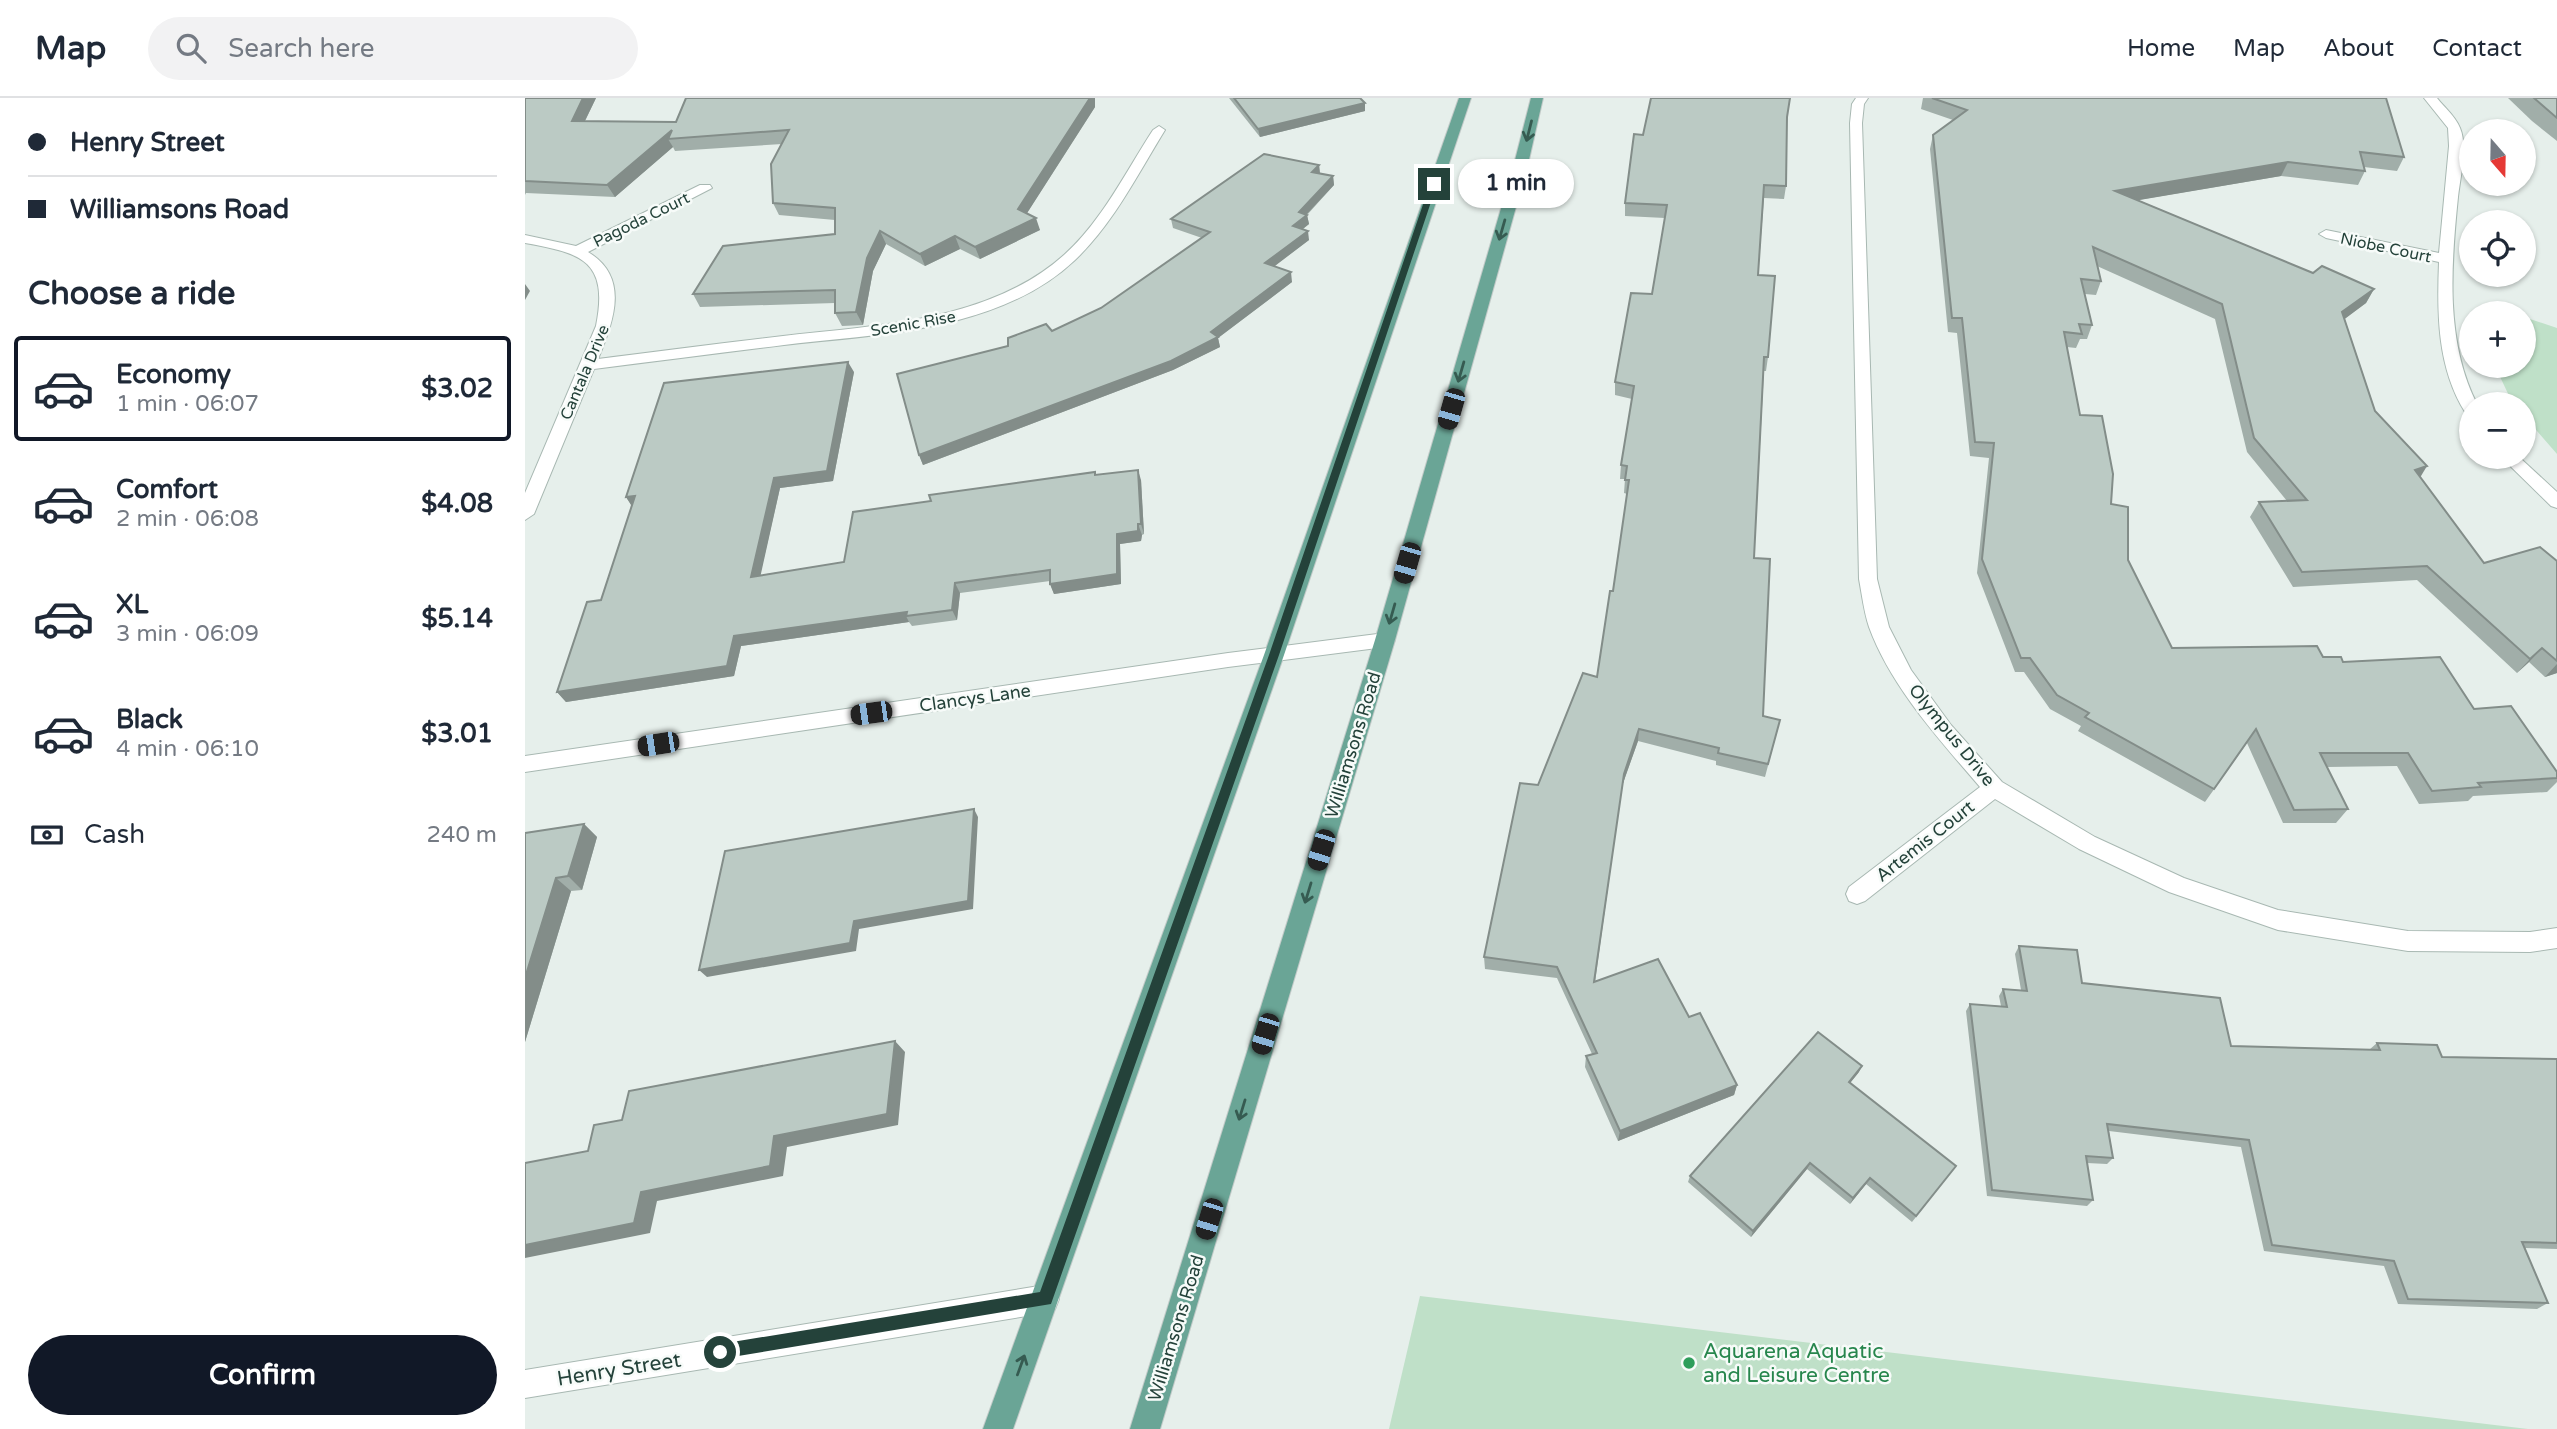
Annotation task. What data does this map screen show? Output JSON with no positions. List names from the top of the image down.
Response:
{
  "streets": {
    "main road": ["Williamsons Road"],
    "street": [
      "Pagoda Court",
      "Niobe Court",
      "Scenic Rise",
      "Cantala Drive",
      "Clancys Lane",
      "Olympus Drive",
      "Artemis Court",
      "Henry Street"
    ]
  },
  "crossings": [
    ["Pagoda Court", "Cantala Drive"],
    ["Scenic Rise", "Cantala Drive"],
    ["Clancys Lane", "Williamsons Road"],
    ["Olympus Drive", "Artemis Court"]
  ],
  "places": ["Aquarena Aquatic and Leisure Centre"],
  "north": "bottom",
  "page": {
    "header": "Map",
    "search": "Search here",
    "nav": [
      "Home",
      "Map",
      "About",
      "Contact"
    ],
    "banner": ["Henry Street", "Williamsons Road"],
    "map_buttons": ["+", "−"],
    "bubble": "1 min",
    "heading": "Choose a ride",
    "list": [
      {
        "name": "Economy",
        "note": "1 min · 06:07",
        "value": "$3.02"
      },
      {
        "name": "Comfort",
        "note": "2 min · 06:08",
        "value": "$4.08"
      },
      {
        "name": "XL",
        "note": "3 min · 06:09",
        "value": "$5.14"
      },
      {
        "name": "Black",
        "note": "4 min · 06:10",
        "value": "$3.01"
      }
    ],
    "pay": ["Cash", "240 m"],
    "buttons": "Confirm"
  }
}
